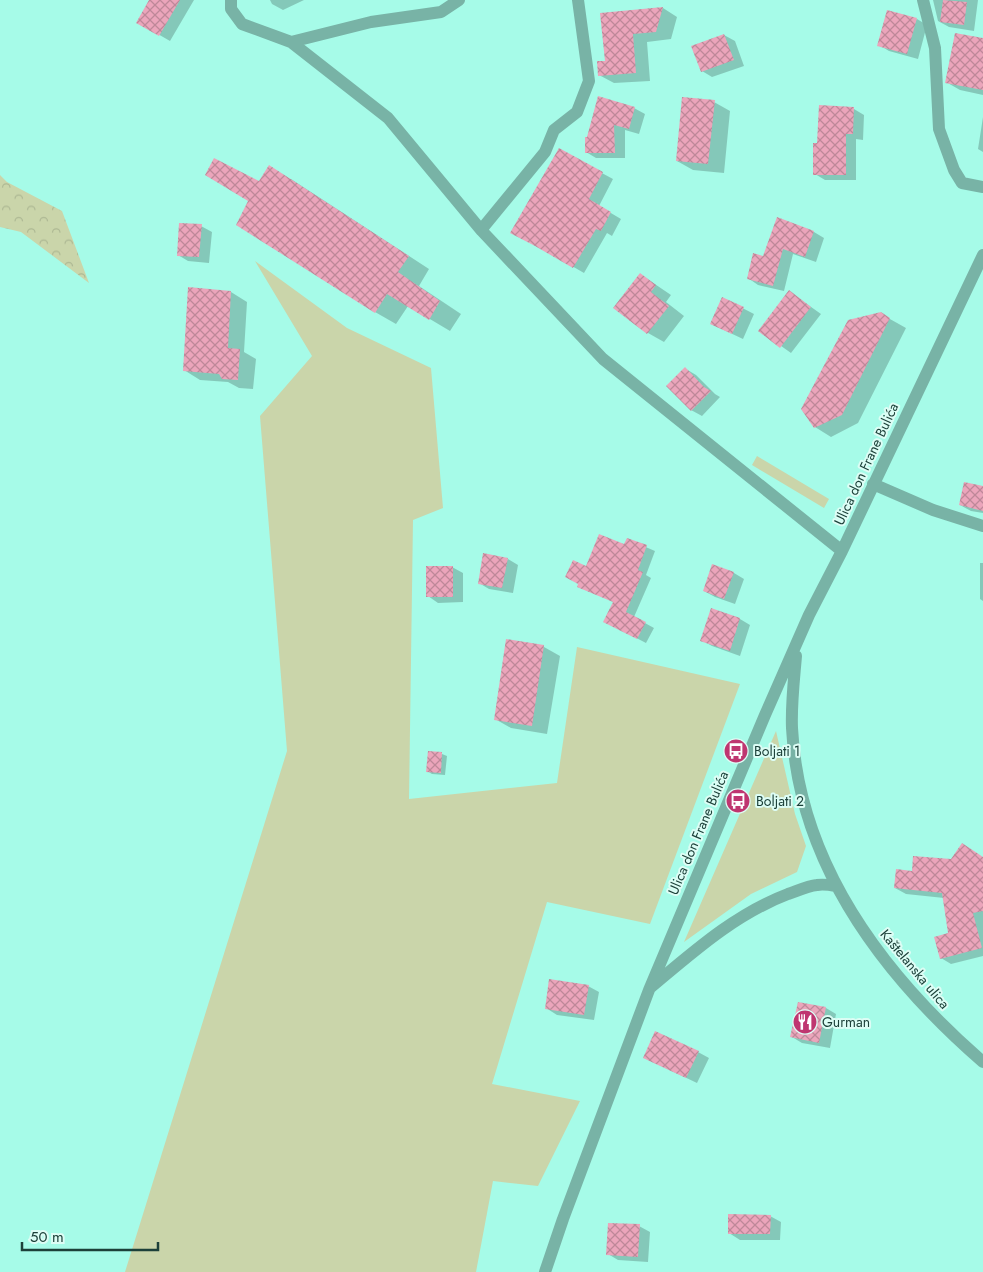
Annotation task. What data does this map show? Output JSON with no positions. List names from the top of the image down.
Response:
{
  "streets": {
    "street": ["Ulica don Frane Bulića", "Kaštelanska ulica"]
  },
  "crossings": [
    ["Ulica don Frane Bulića", "Kaštelanska ulica"]
  ],
  "places": {
    "bus stop": ["Boljati 1", "Boljati 2"],
    "restaurant": ["Gurman"]
  },
  "scale_bar": "50 m"
}
